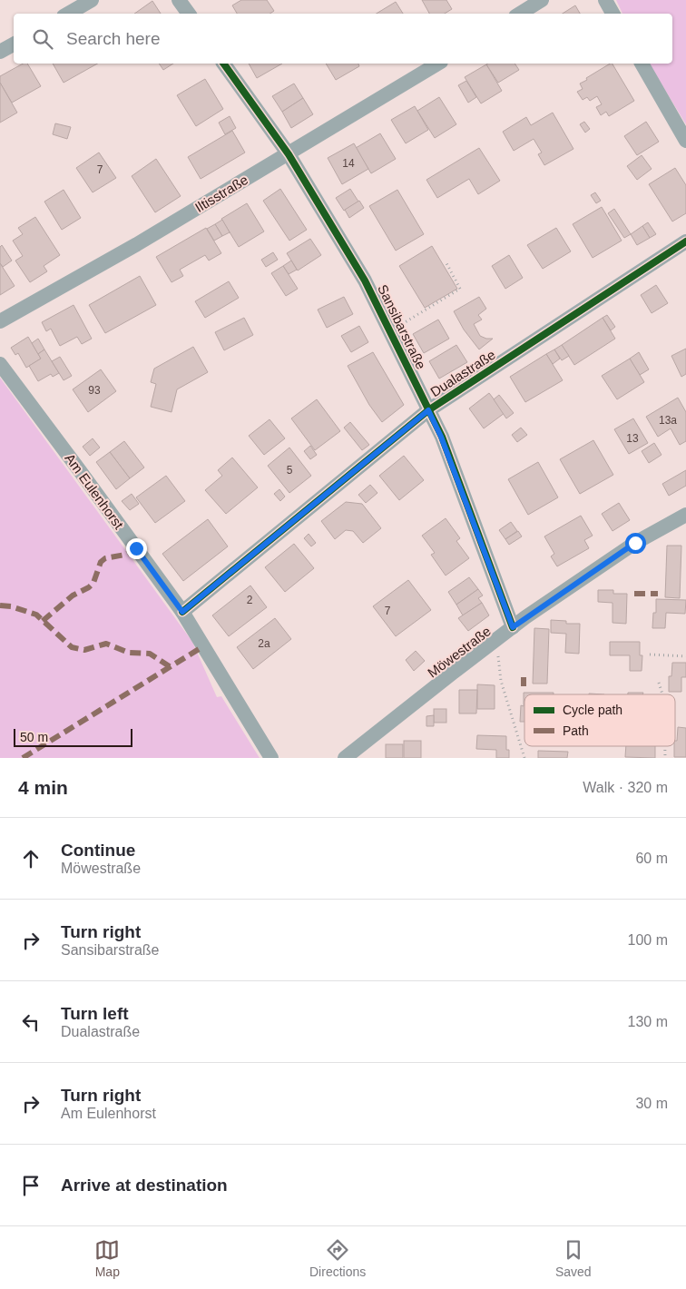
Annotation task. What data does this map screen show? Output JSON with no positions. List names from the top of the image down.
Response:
{
  "streets": {
    "street": [
      "Iltisstraße",
      "Sansibarstraße",
      "Dualastraße",
      "Am Eulenhorst",
      "Möwestraße"
    ]
  },
  "crossings": [
    ["Iltisstraße", "Sansibarstraße"],
    ["Sansibarstraße", "Dualastraße"],
    ["Sansibarstraße", "Möwestraße"],
    ["Dualastraße", "Am Eulenhorst"]
  ],
  "house_numbers": [
    "14",
    "7",
    "93",
    "13a",
    "13",
    "5",
    "2",
    "7",
    "2a"
  ],
  "legend": ["Cycle path", "Path"],
  "scale_bar": "50 m",
  "page": {
    "search": "Search here",
    "scale": "50 m",
    "heading": ["4 min", "Walk · 320 m"],
    "list": [
      ["Continue", "Möwestraße", "60 m"],
      ["Turn right", "Sansibarstraße", "100 m"],
      ["Turn left", "Dualastraße", "130 m"],
      ["Turn right", "Am Eulenhorst", "30 m"],
      "Arrive at destination"
    ],
    "nav": ["Map", "Directions", "Saved"]
  }
}
